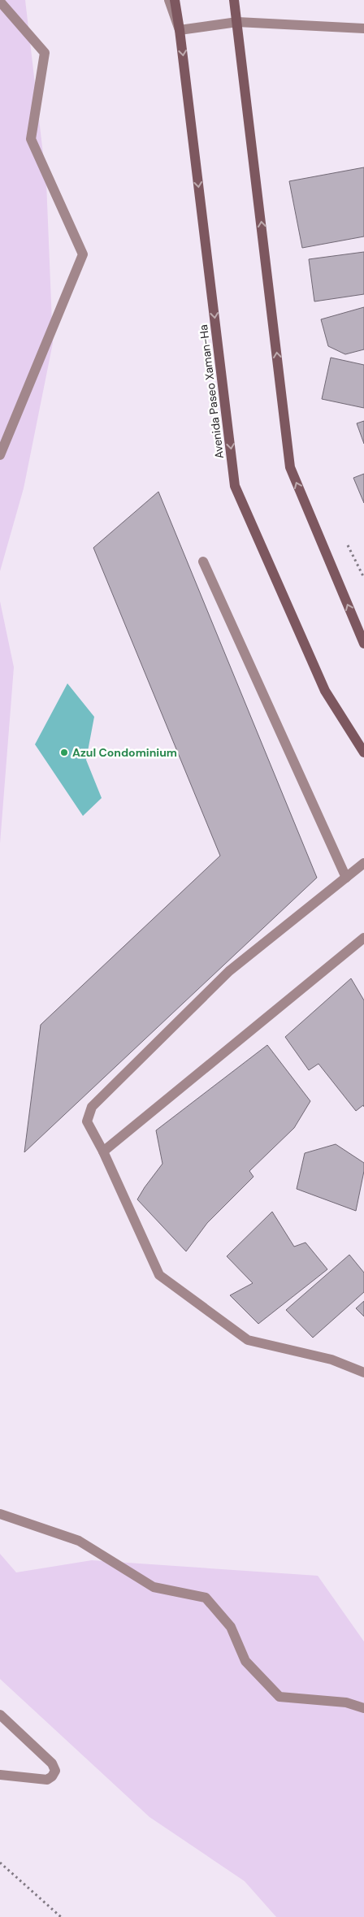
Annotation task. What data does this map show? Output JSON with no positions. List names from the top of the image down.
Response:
{
  "streets": {
    "main road": ["Avenida Paseo Xaman-Ha"]
  },
  "places": ["Azul Condominium"]
}
